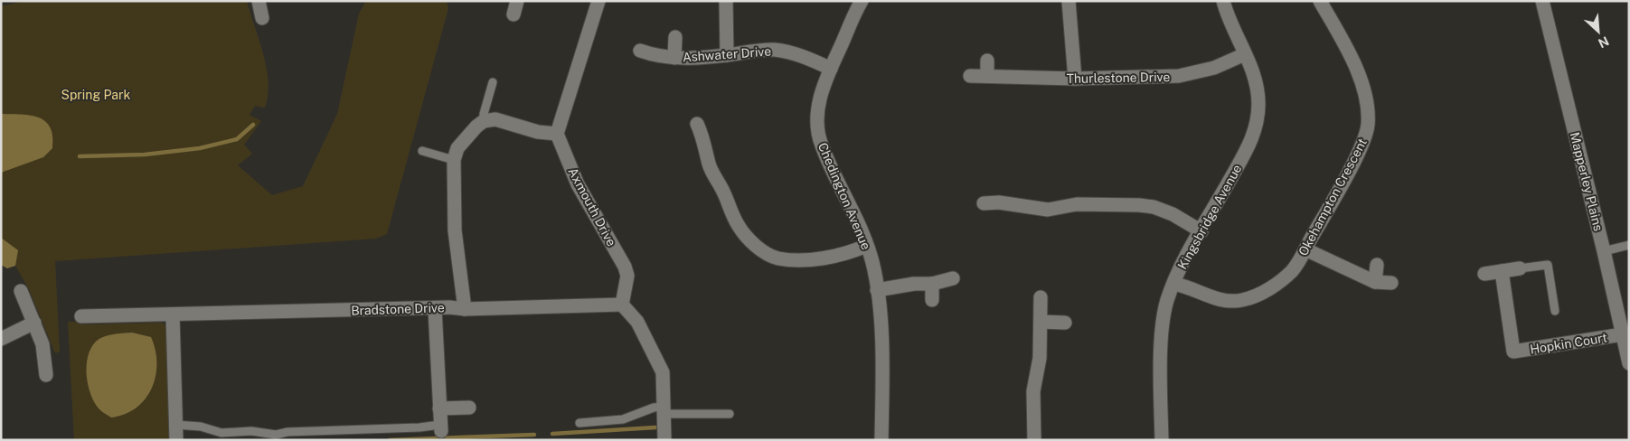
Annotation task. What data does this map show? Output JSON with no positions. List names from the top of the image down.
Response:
{
  "streets": {
    "street": [
      "Ashwater Drive",
      "Thurlestone Drive",
      "Mapperley Plains",
      "Chedington Avenue",
      "Okehampton Crescent",
      "Axmouth Drive",
      "Kingsbridge Avenue",
      "Bradstone Drive",
      "Hopkin Court"
    ]
  },
  "crossings": [
    ["Ashwater Drive", "Chedington Avenue"],
    ["Thurlestone Drive", "Kingsbridge Avenue"],
    ["Mapperley Plains", "Hopkin Court"],
    ["Okehampton Crescent", "Kingsbridge Avenue"],
    ["Axmouth Drive", "Bradstone Drive"]
  ],
  "parks": ["Spring Park"],
  "north": "bottom right"
}
